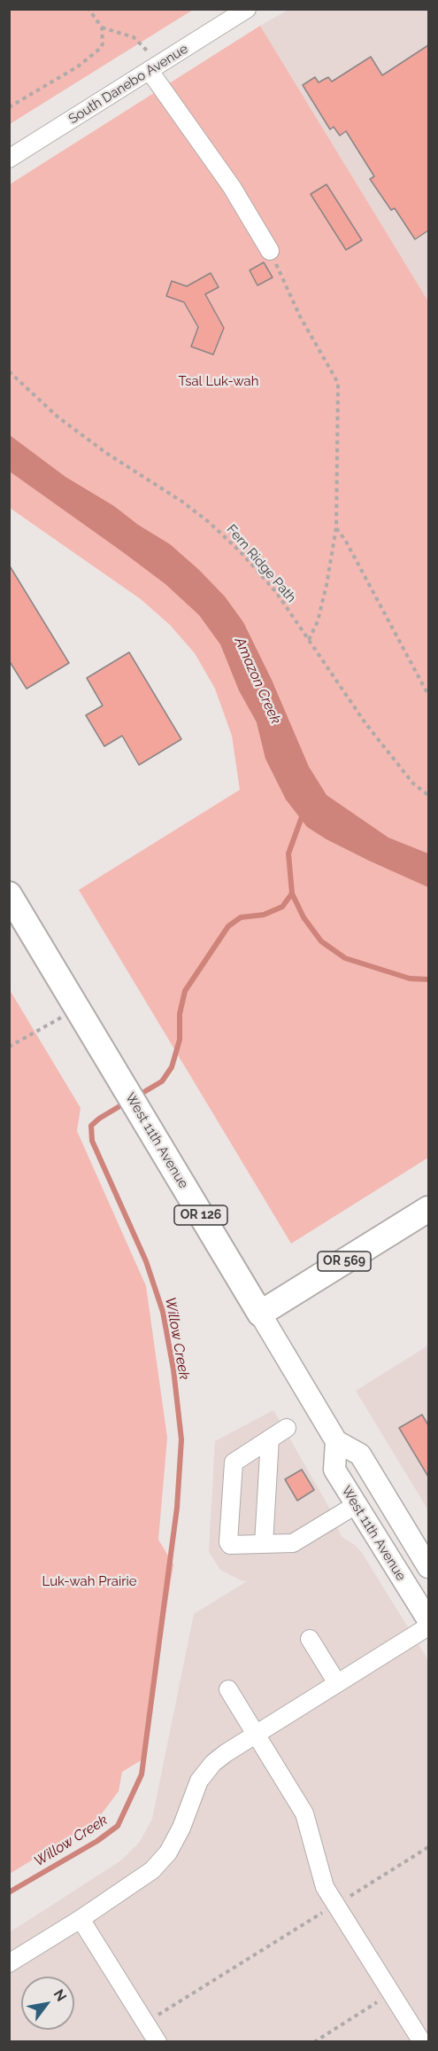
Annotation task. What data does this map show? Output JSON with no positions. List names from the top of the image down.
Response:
{
  "streets": {
    "highway": ["West 11th Avenue", "OR 126", "OR 569"],
    "street": ["South Danebo Avenue"],
    "path": ["Fern Ridge Path"]
  },
  "crossings": [
    ["West 11th Avenue", "OR 569"]
  ],
  "water": ["Amazon Creek", "Willow Creek"],
  "parks": ["Tsal Luk-wah", "Luk-wah Prairie"],
  "north": "top right"
}
